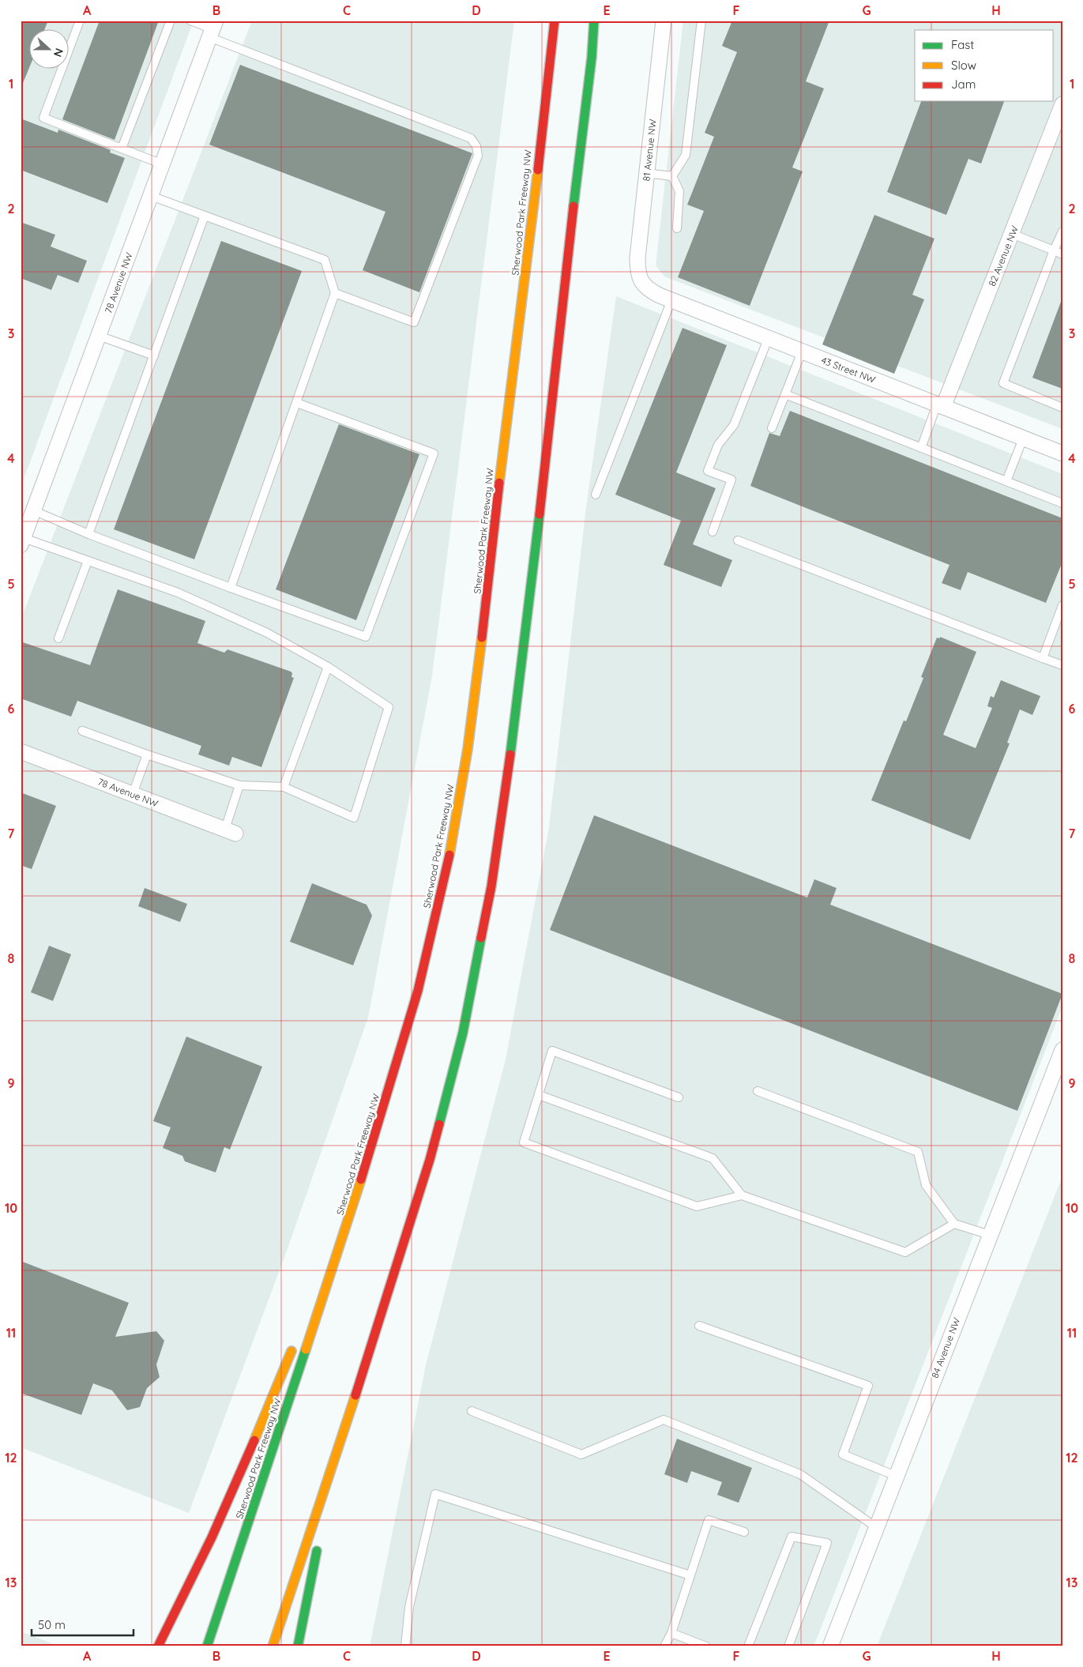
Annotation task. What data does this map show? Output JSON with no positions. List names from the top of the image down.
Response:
{
  "streets": {
    "highway": ["Sherwood Park Freeway NW"],
    "street": [
      "81 Avenue NW",
      "82 Avenue NW",
      "78 Avenue NW",
      "43 Street NW",
      "84 Avenue NW"
    ]
  },
  "crossings": [
    ["81 Avenue NW", "43 Street NW"],
    ["82 Avenue NW", "43 Street NW"]
  ],
  "legend": ["Fast", "Slow", "Jam"],
  "scale_bar": "50 m",
  "north": "right",
  "grid": {
    "columns": [
      "A",
      "B",
      "C",
      "D",
      "E",
      "F",
      "G",
      "H"
    ],
    "rows": [
      "1",
      "2",
      "3",
      "4",
      "5",
      "6",
      "7",
      "8",
      "9",
      "10",
      "11",
      "12",
      "13"
    ]
  }
}
